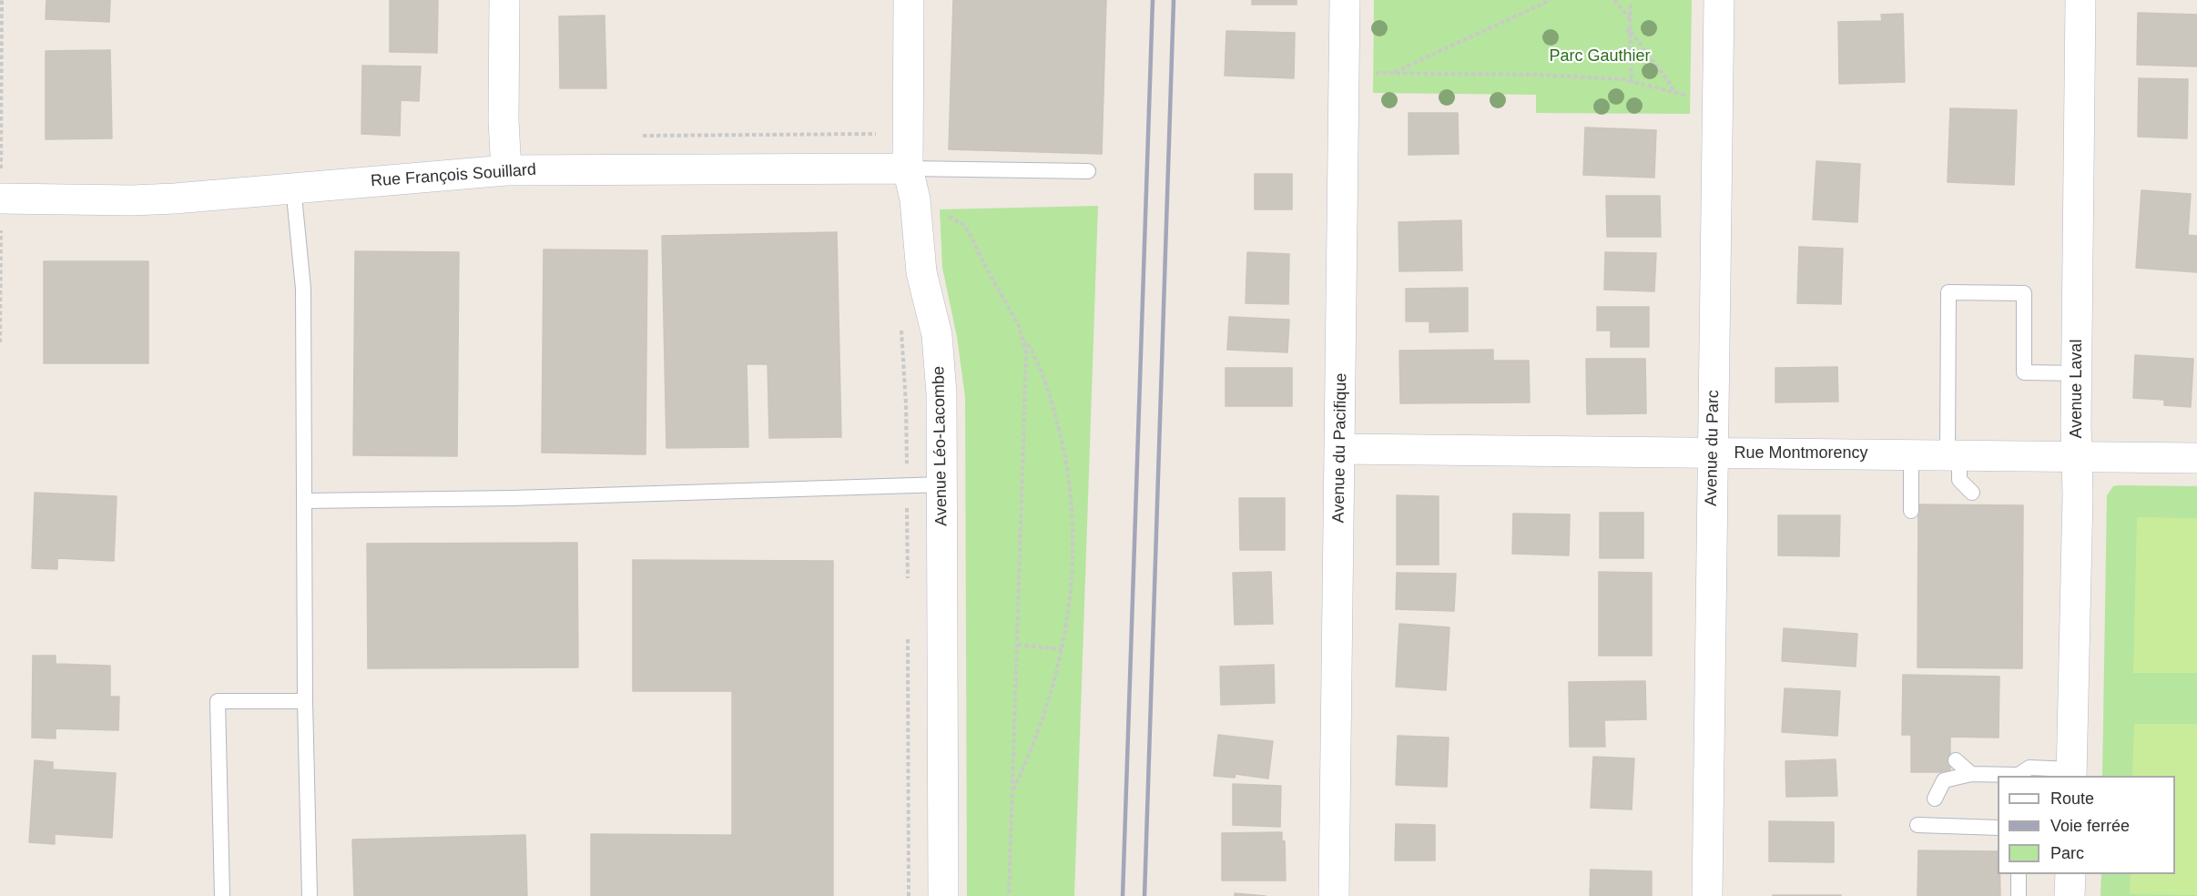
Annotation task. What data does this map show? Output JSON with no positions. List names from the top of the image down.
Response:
{
  "streets": {
    "street": [
      "Rue François Souillard",
      "Avenue Laval",
      "Avenue Léo-Lacombe",
      "Avenue du Pacifique",
      "Avenue du Parc",
      "Rue Montmorency"
    ]
  },
  "crossings": [
    ["Rue François Souillard", "Avenue Léo-Lacombe"],
    ["Avenue Laval", "Rue Montmorency"],
    ["Avenue du Pacifique", "Rue Montmorency"],
    ["Avenue du Parc", "Rue Montmorency"]
  ],
  "parks": ["Parc Gauthier"],
  "legend": ["Route", "Voie ferrée", "Parc"]
}
